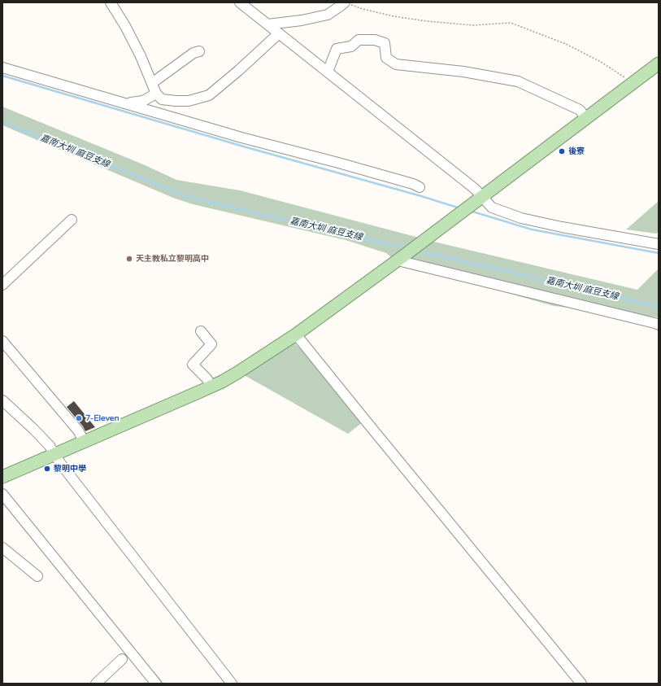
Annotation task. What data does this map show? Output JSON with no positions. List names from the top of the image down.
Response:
{
  "water": ["嘉南大圳 麻豆支線"],
  "places": [
    "後寮",
    "天主教私立黎明高中",
    "7-Eleven",
    "黎明中學"
  ]
}
